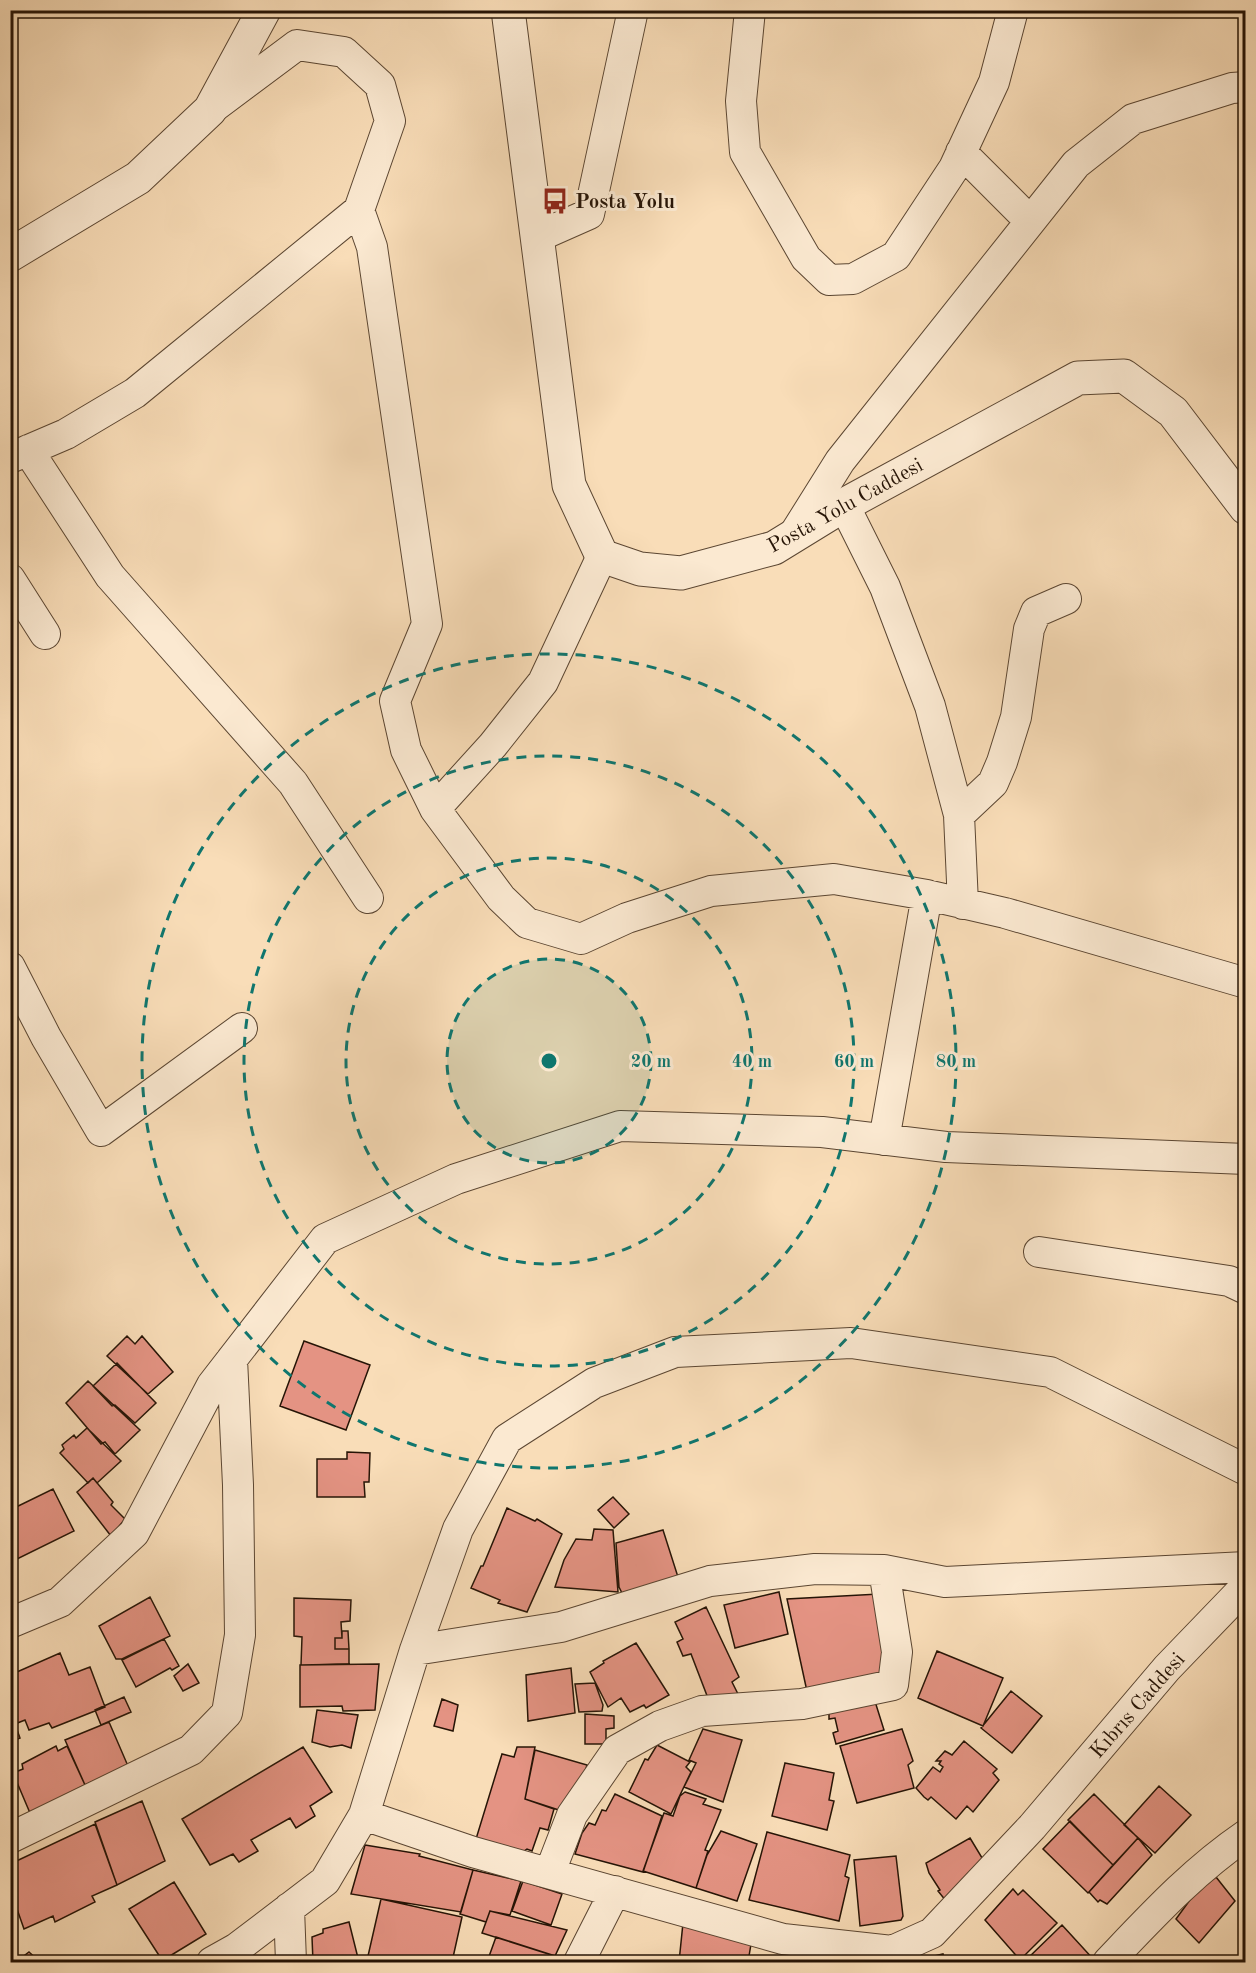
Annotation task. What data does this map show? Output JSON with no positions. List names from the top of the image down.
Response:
{
  "streets": {
    "street": ["Posta Yolu Caddesi", "Kıbrıs Caddesi"]
  },
  "places": {
    "bus stop": ["Posta Yolu"]
  },
  "rings": [
    "20 m",
    "40 m",
    "60 m",
    "80 m"
  ]
}
